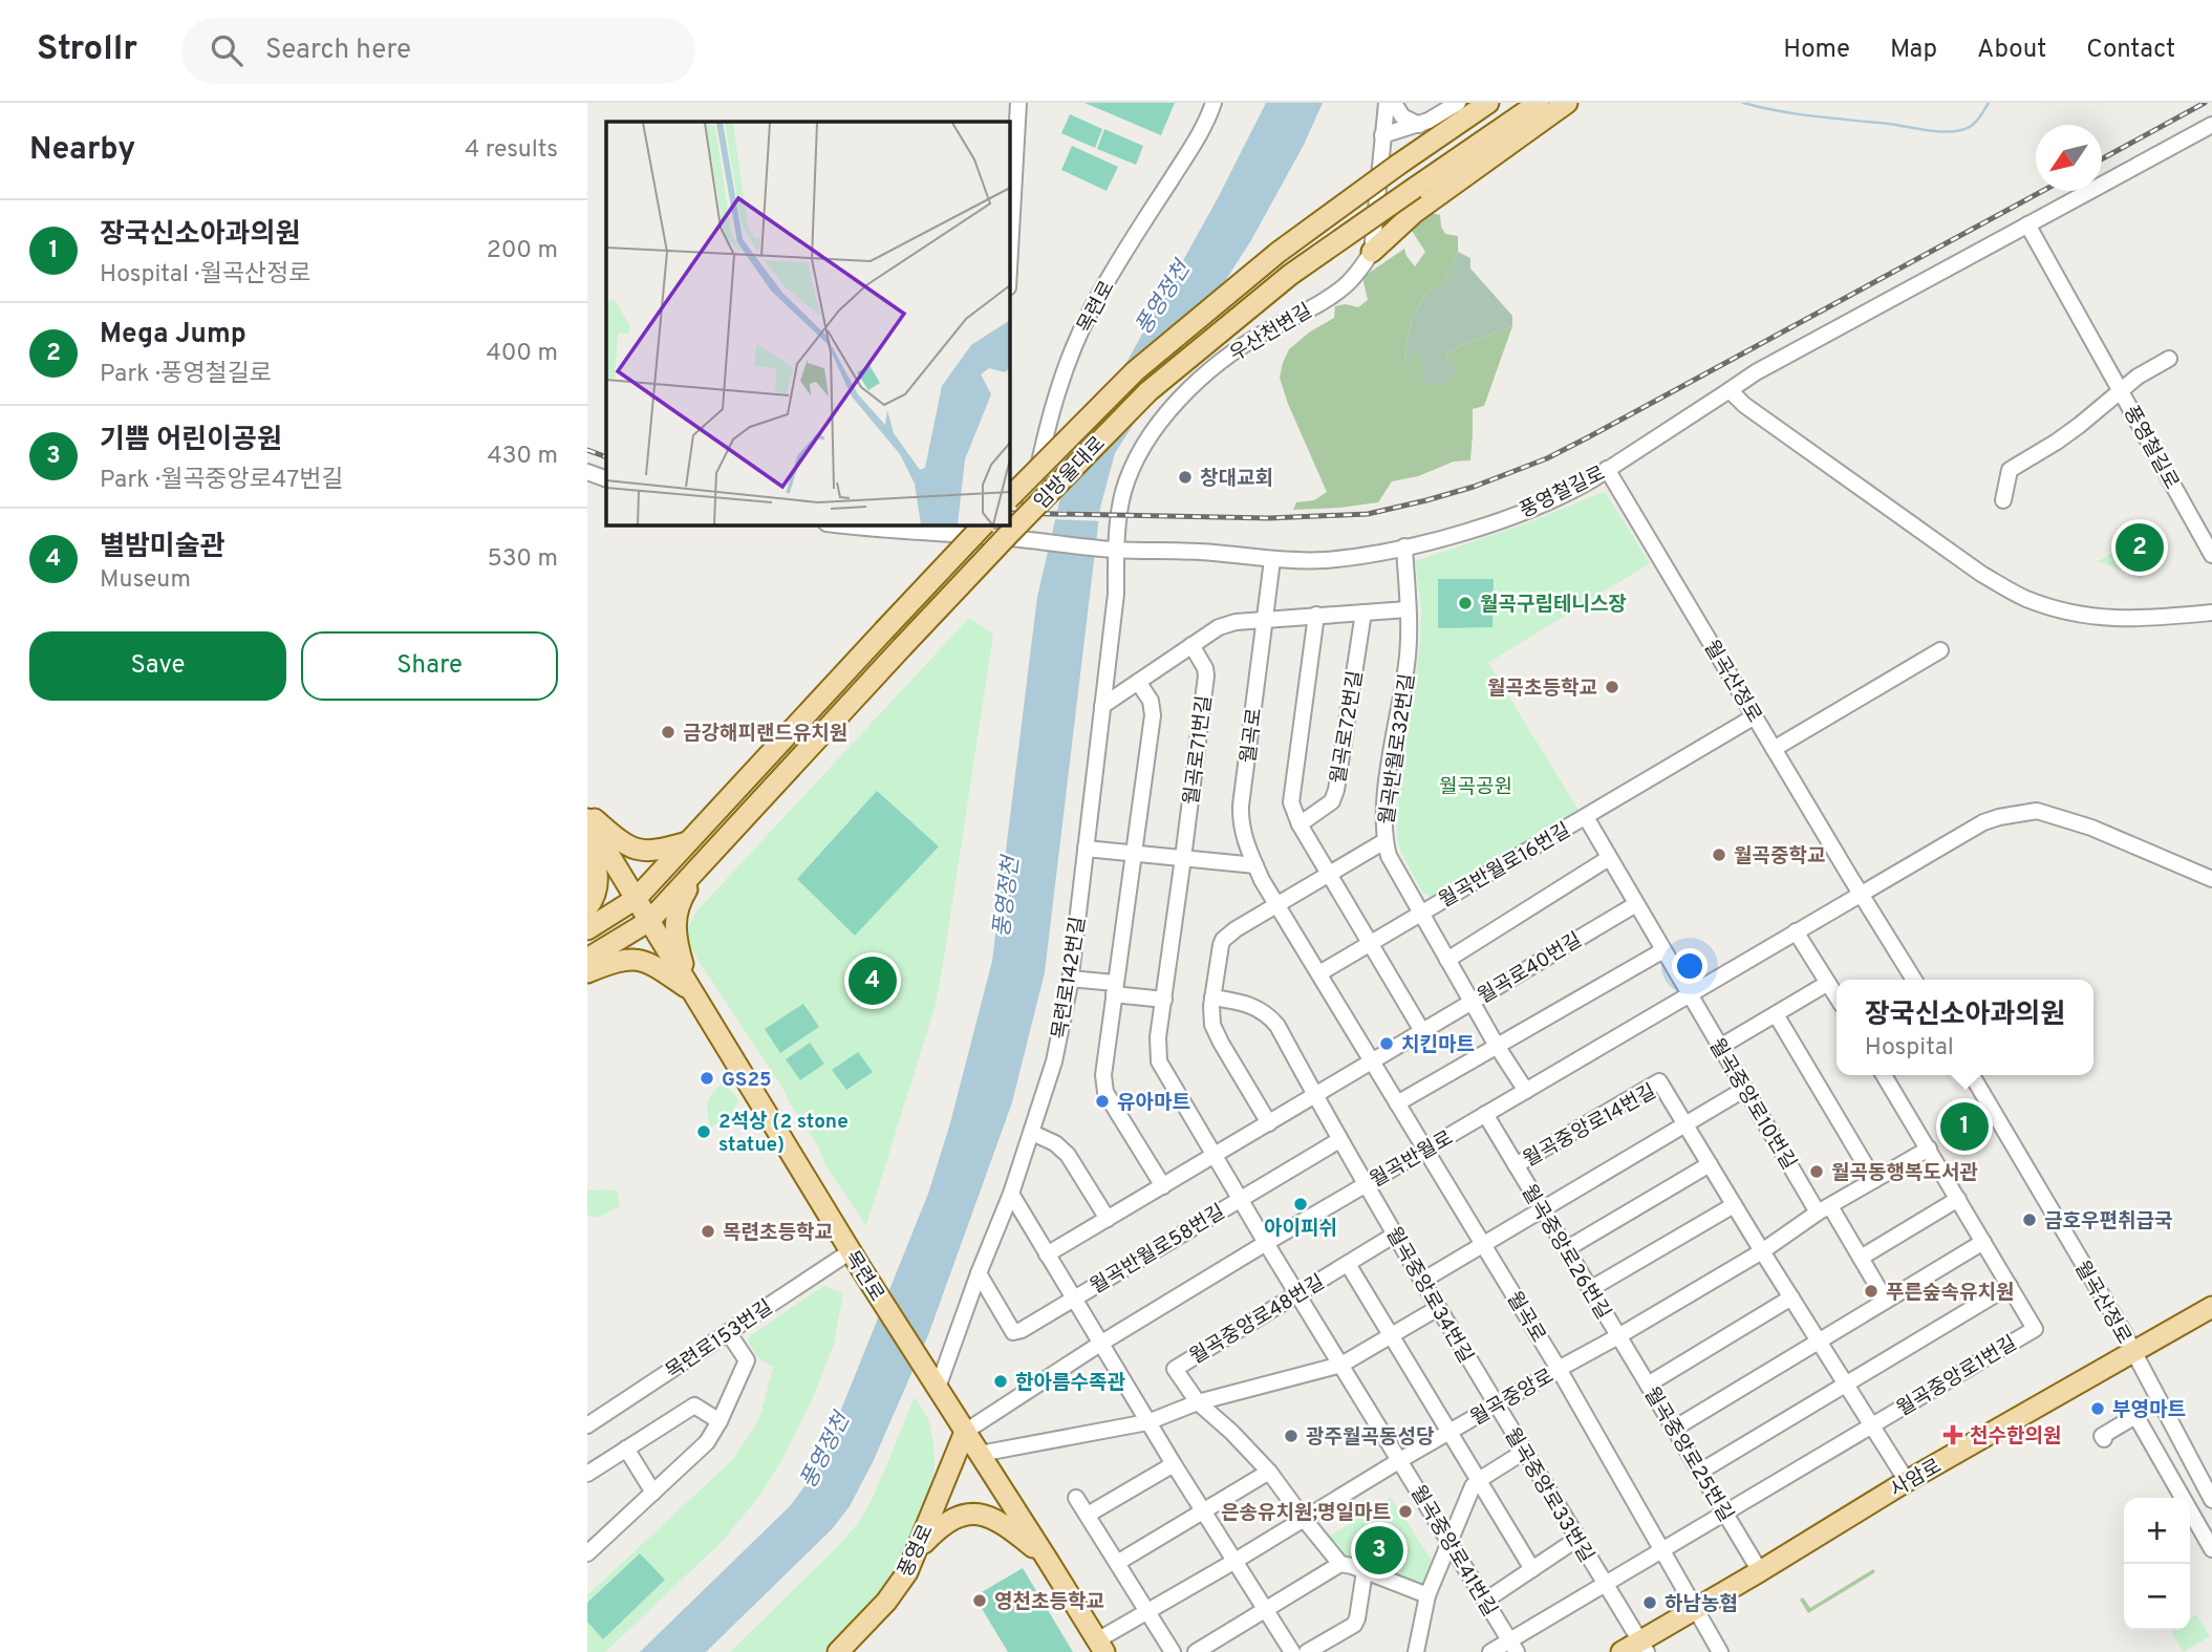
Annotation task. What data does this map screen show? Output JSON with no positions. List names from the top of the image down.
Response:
{
  "streets": {
    "main road": [
      "목련로",
      "임방울대로",
      "사암로",
      "풍영로"
    ],
    "street": [
      "우산천변길",
      "풍영철길로",
      "월곡산정로",
      "월곡로72번길",
      "월곡로",
      "월곡반월로32번길",
      "월곡로71번길",
      "월곡반월로16번길",
      "월곡로40번길",
      "목련로142번길",
      "월곡중앙로10번길",
      "월곡중앙로14번길",
      "월곡반월로",
      "월곡반월로58번길",
      "월곡중앙로26번길",
      "월곡중앙로34번길",
      "월곡중앙로48번길",
      "목련로153번길",
      "월곡중앙로1번길",
      "월곡중앙로",
      "월곡중앙로25번길",
      "월곡중앙로33번길",
      "월곡중앙로41번길"
    ]
  },
  "crossings": [
    ["목련로", "풍영철길로"],
    ["목련로", "임방울대로"],
    ["목련로", "목련로142번길"],
    ["목련로", "월곡반월로"],
    ["목련로", "목련로153번길"],
    ["목련로", "월곡중앙로"],
    ["목련로", "풍영로"],
    ["우산천변길", "풍영철길로"],
    ["우산천변길", "목련로142번길"],
    ["풍영철길로", "월곡산정로"],
    ["풍영철길로", "월곡로"],
    ["풍영철길로", "월곡반월로32번길"],
    ["풍영철길로", "목련로142번길"],
    ["월곡산정로", "월곡반월로"],
    ["월곡산정로", "사암로"],
    ["월곡로", "월곡반월로16번길"],
    ["월곡로", "월곡로40번길"],
    ["월곡로", "월곡반월로"],
    ["월곡로", "월곡중앙로"],
    ["월곡로", "사암로"],
    ["월곡반월로32번길", "월곡반월로16번길"],
    ["월곡반월로32번길", "월곡로40번길"],
    ["월곡반월로32번길", "월곡반월로"],
    ["월곡로71번길", "월곡반월로58번길"],
    ["월곡반월로16번길", "월곡로40번길"],
    ["월곡반월로16번길", "월곡중앙로10번길"],
    ["월곡반월로16번길", "월곡반월로"],
    ["월곡로40번길", "월곡반월로58번길"],
    ["월곡로40번길", "월곡중앙로34번길"],
    ["목련로142번길", "월곡반월로58번길"],
    ["월곡중앙로10번길", "월곡반월로"],
    ["월곡중앙로10번길", "월곡중앙로"],
    ["월곡중앙로14번길", "월곡중앙로26번길"],
    ["월곡중앙로14번길", "월곡중앙로1번길"],
    ["월곡중앙로14번길", "월곡중앙로"],
    ["월곡중앙로14번길", "사암로"],
    ["월곡반월로", "월곡반월로58번길"],
    ["월곡반월로", "월곡중앙로26번길"],
    ["월곡반월로", "월곡중앙로34번길"],
    ["월곡반월로", "풍영로"],
    ["월곡반월로58번길", "월곡중앙로48번길"],
    ["월곡반월로58번길", "월곡중앙로41번길"],
    ["월곡중앙로26번길", "월곡중앙로"],
    ["월곡중앙로26번길", "월곡중앙로25번길"],
    ["월곡중앙로34번길", "월곡중앙로48번길"],
    ["월곡중앙로34번길", "월곡중앙로"],
    ["월곡중앙로34번길", "월곡중앙로33번길"],
    ["월곡중앙로48번길", "월곡중앙로"],
    ["월곡중앙로1번길", "월곡중앙로"],
    ["월곡중앙로", "월곡중앙로25번길"],
    ["월곡중앙로", "월곡중앙로33번길"],
    ["월곡중앙로", "월곡중앙로41번길"],
    ["월곡중앙로25번길", "사암로"],
    ["사암로", "월곡중앙로33번길"],
    ["월곡중앙로33번길", "월곡중앙로41번길"]
  ],
  "water": ["풍영정천"],
  "parks": ["월곡공원"],
  "places": {
    "other": [
      "창대교회",
      "월곡구립테니스장",
      "월곡초등학교",
      "금강해피랜드유치원",
      "월곡중학교",
      "치킨마트",
      "GS25",
      "유아마트",
      "2석상 (2 stone statue)",
      "월곡동행복도서관",
      "아이피쉬",
      "금호우편취급국",
      "목련초등학교",
      "푸른숲속유치원",
      "한아름수족관",
      "부영마트",
      "광주월곡동성당",
      "은송유치원;명일마트",
      "영천초등학교",
      "하남농협"
    ],
    "health": ["천수한의원"]
  },
  "north": "bottom left",
  "page": {
    "header": "Strollr",
    "search": "Search here",
    "nav": [
      "Home",
      "Map",
      "About",
      "Contact"
    ],
    "heading": ["Nearby", "4 results"],
    "list": [
      {
        "mark": "1",
        "name": "장국신소아과의원",
        "note": "Hospital · 월곡산정로",
        "value": "200 m"
      },
      {
        "mark": "2",
        "name": "Mega Jump",
        "note": "Park · 풍영철길로",
        "value": "400 m"
      },
      {
        "mark": "3",
        "name": "기쁨 어린이공원",
        "note": "Park · 월곡중앙로47번길",
        "value": "430 m"
      },
      {
        "mark": "4",
        "name": "별밤미술관",
        "note": "Museum",
        "value": "530 m"
      }
    ],
    "pins": [
      "2",
      "4",
      "1",
      "3"
    ],
    "buttons": ["Save", "Share"],
    "popup": ["장국신소아과의원", "Hospital"],
    "map_buttons": ["+", "−"]
  }
}
